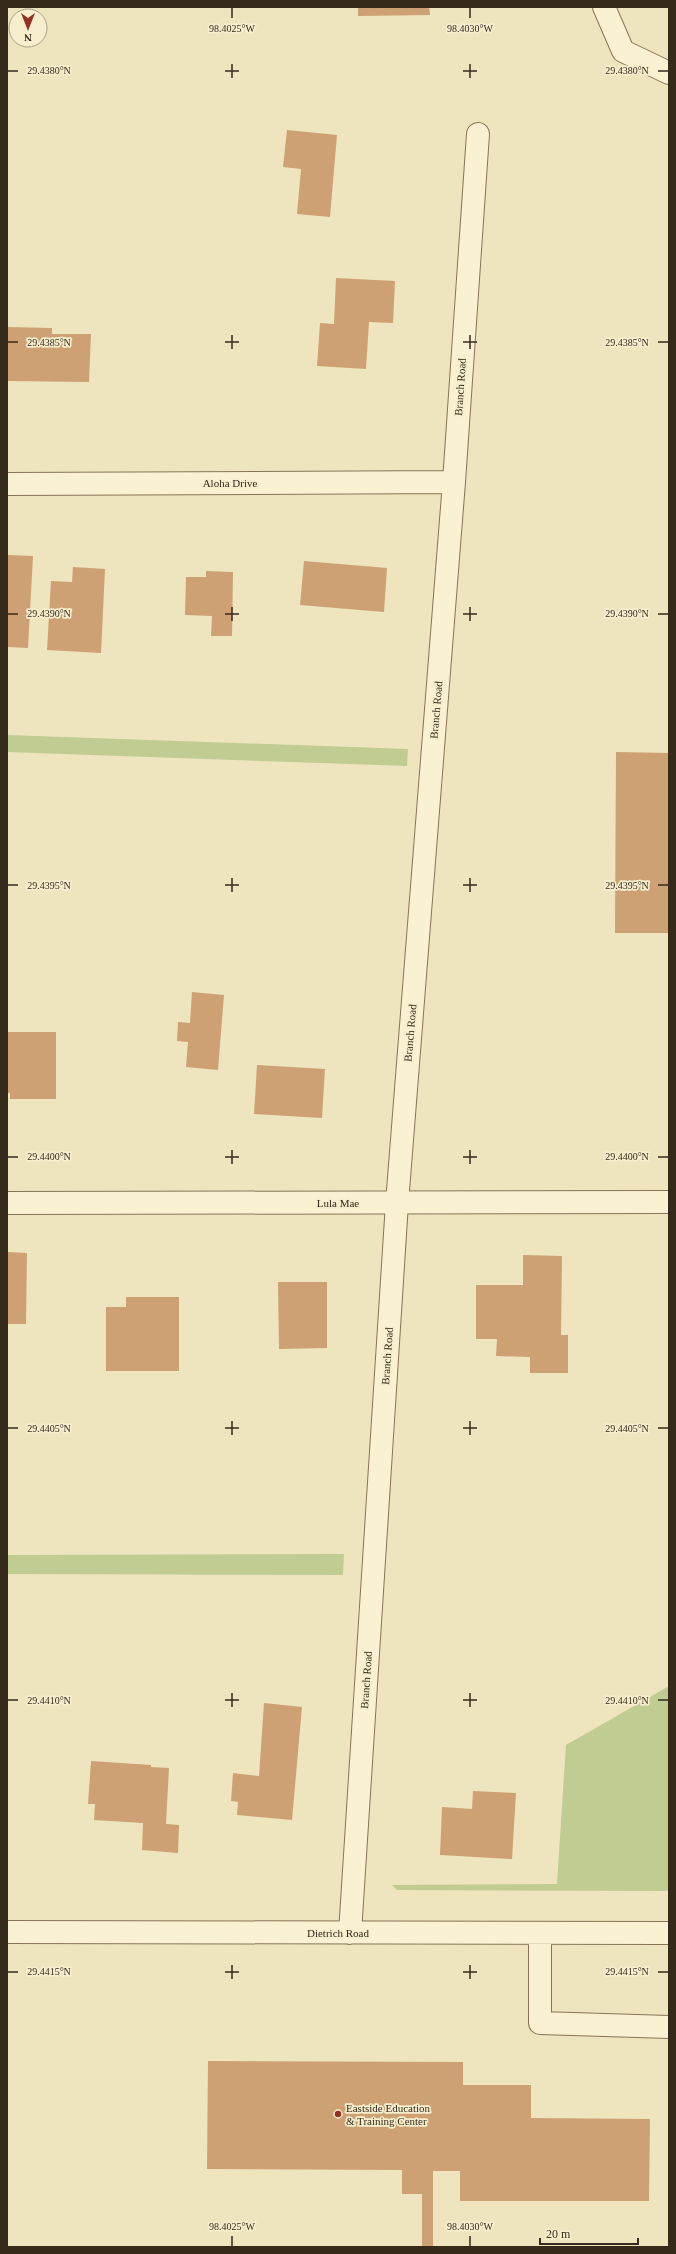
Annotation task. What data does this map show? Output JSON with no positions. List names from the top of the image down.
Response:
{
  "streets": {
    "street": [
      "Branch Road",
      "Aloha Drive",
      "Lula Mae",
      "Dietrich Road"
    ]
  },
  "crossings": [
    ["Branch Road", "Aloha Drive"],
    ["Branch Road", "Lula Mae"],
    ["Branch Road", "Dietrich Road"]
  ],
  "places": ["Eastside Education & Training Center"],
  "scale_bar": "20 m",
  "north": "bottom",
  "coordinates": [
    "98.4025°W",
    "98.4030°W",
    "29.4380°N",
    "29.4385°N",
    "29.4390°N",
    "29.4395°N",
    "29.4400°N",
    "29.4405°N",
    "29.4410°N",
    "29.4415°N"
  ]
}
